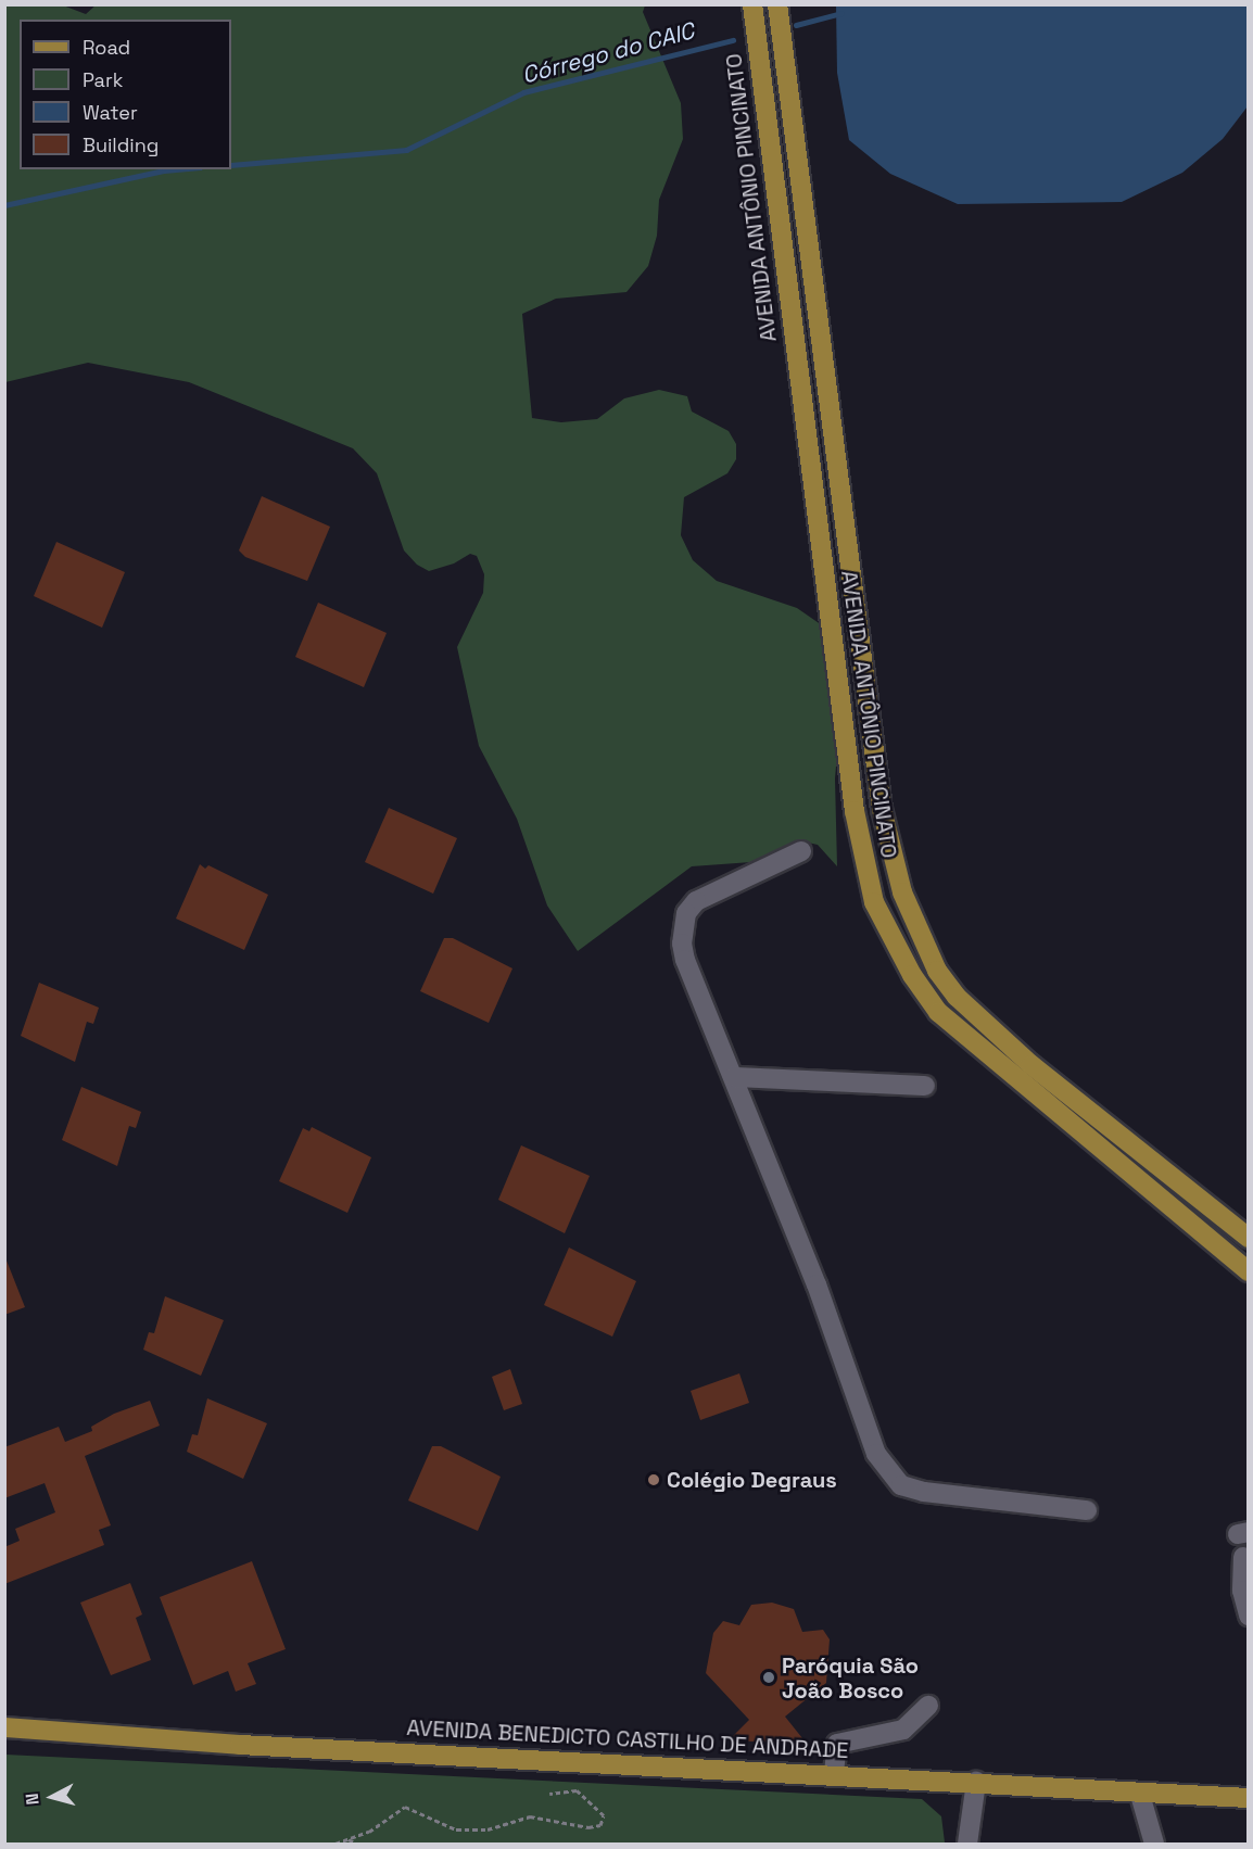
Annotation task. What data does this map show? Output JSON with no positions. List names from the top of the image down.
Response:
{
  "streets": {
    "main road": ["AVENIDA ANTÔNIO PINCINATO", "AVENIDA BENEDICTO CASTILHO DE ANDRADE"]
  },
  "water": ["Córrego do CAIC"],
  "places": ["Colégio Degraus", "Paróquia São João Bosco"],
  "legend": [
    "Road",
    "Park",
    "Water",
    "Building"
  ],
  "north": "left"
}
